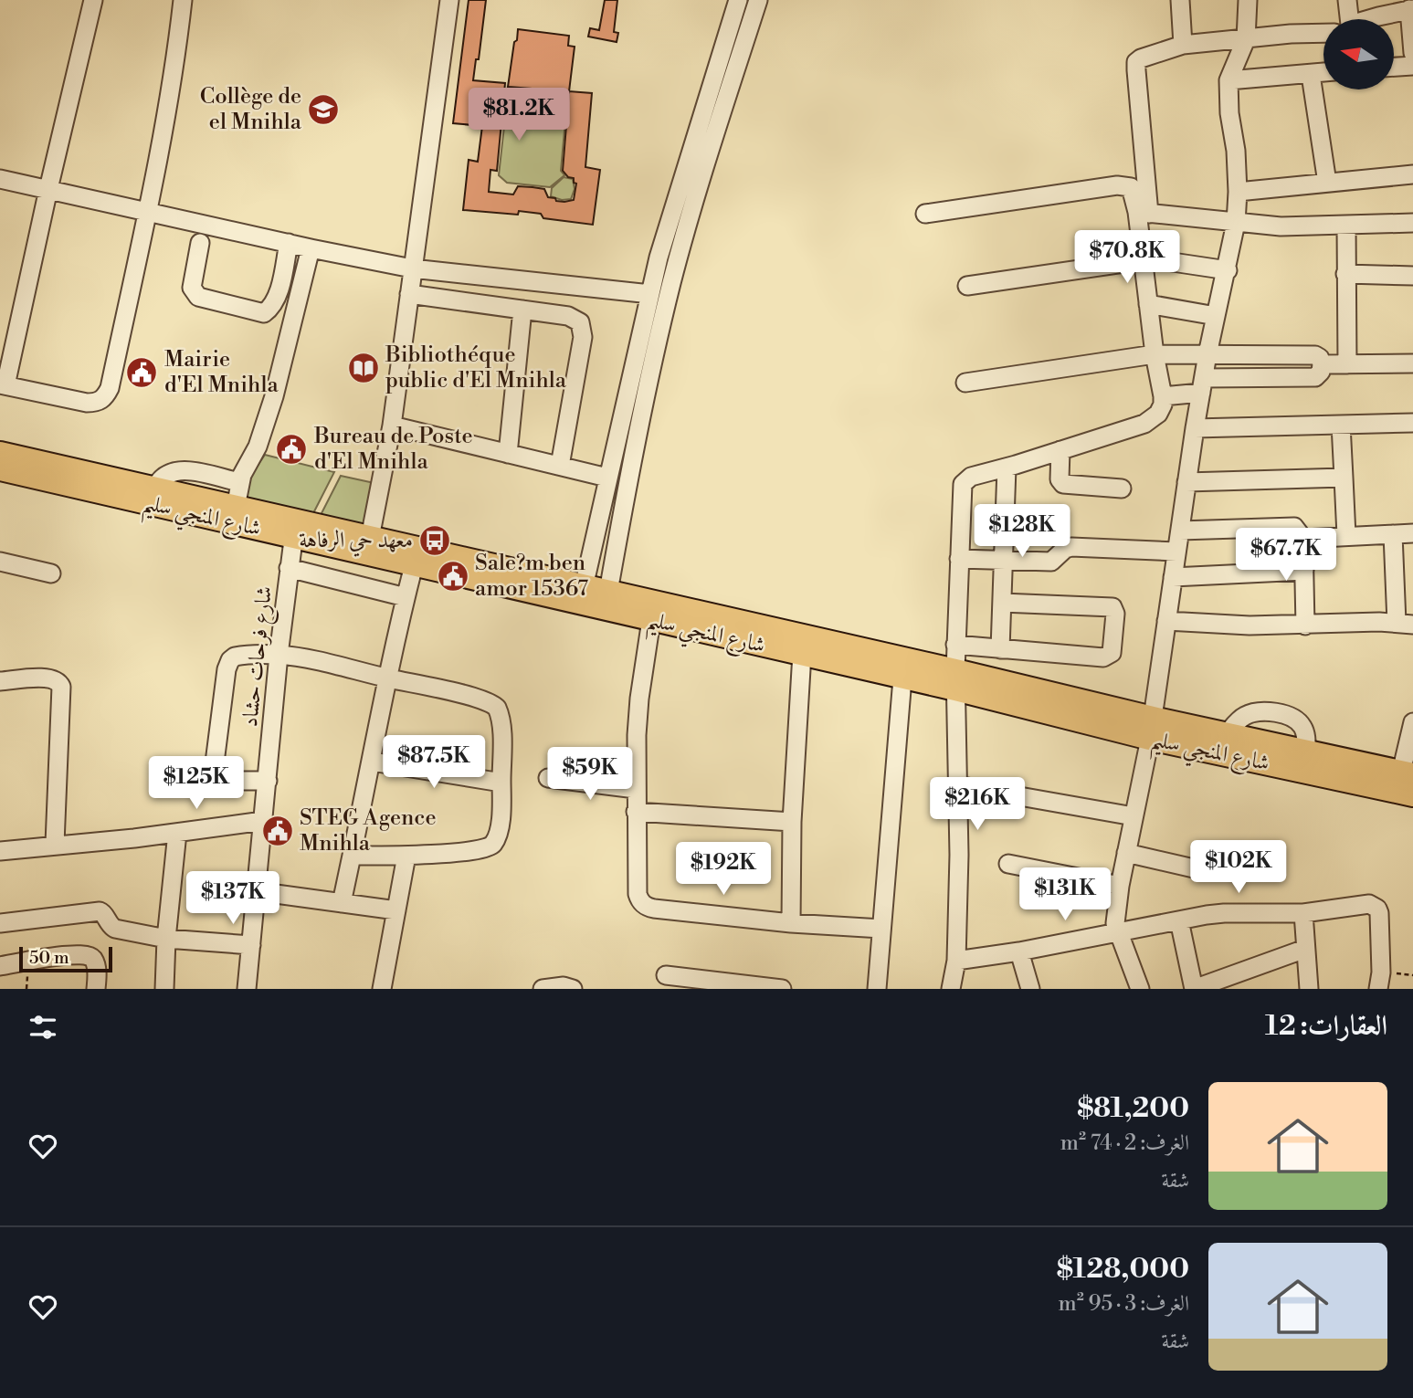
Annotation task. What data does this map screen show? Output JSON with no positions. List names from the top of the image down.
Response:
{
  "streets": {
    "main road": ["شارع المنجي سليم"],
    "street": ["شارع فرحات حشاد"]
  },
  "crossings": [
    ["شارع المنجي سليم", "شارع فرحات حشاد"]
  ],
  "places": {
    "school or university": ["Collège de el Mnihla"],
    "library": ["Bibliothéque public d'El Mnihla"],
    "public building": [
      "Mairie d'El Mnihla",
      "Bureau de Poste d'El Mnihla",
      "Sale?m ben amor 15367",
      "STEG Agence Mnihla"
    ],
    "bus stop": ["معهد حي الرفاهة"]
  },
  "scale_bar": "50 m",
  "north": "left",
  "page": {
    "price": [
      "$81.2K",
      "$70.8K",
      "$128K",
      "$67.7K",
      "$87.5K",
      "$59K",
      "$125K",
      "$216K",
      "$102K",
      "$192K",
      "$131K",
      "$137K"
    ],
    "scale": "50 m",
    "heading": "العقارات: 12",
    "list": [
      {
        "name": "$81,200",
        "note": "الغرف: 2 · 74 m² · شقة"
      },
      {
        "name": "$128,000",
        "note": "الغرف: 3 · 95 m² · شقة"
      }
    ]
  }
}
